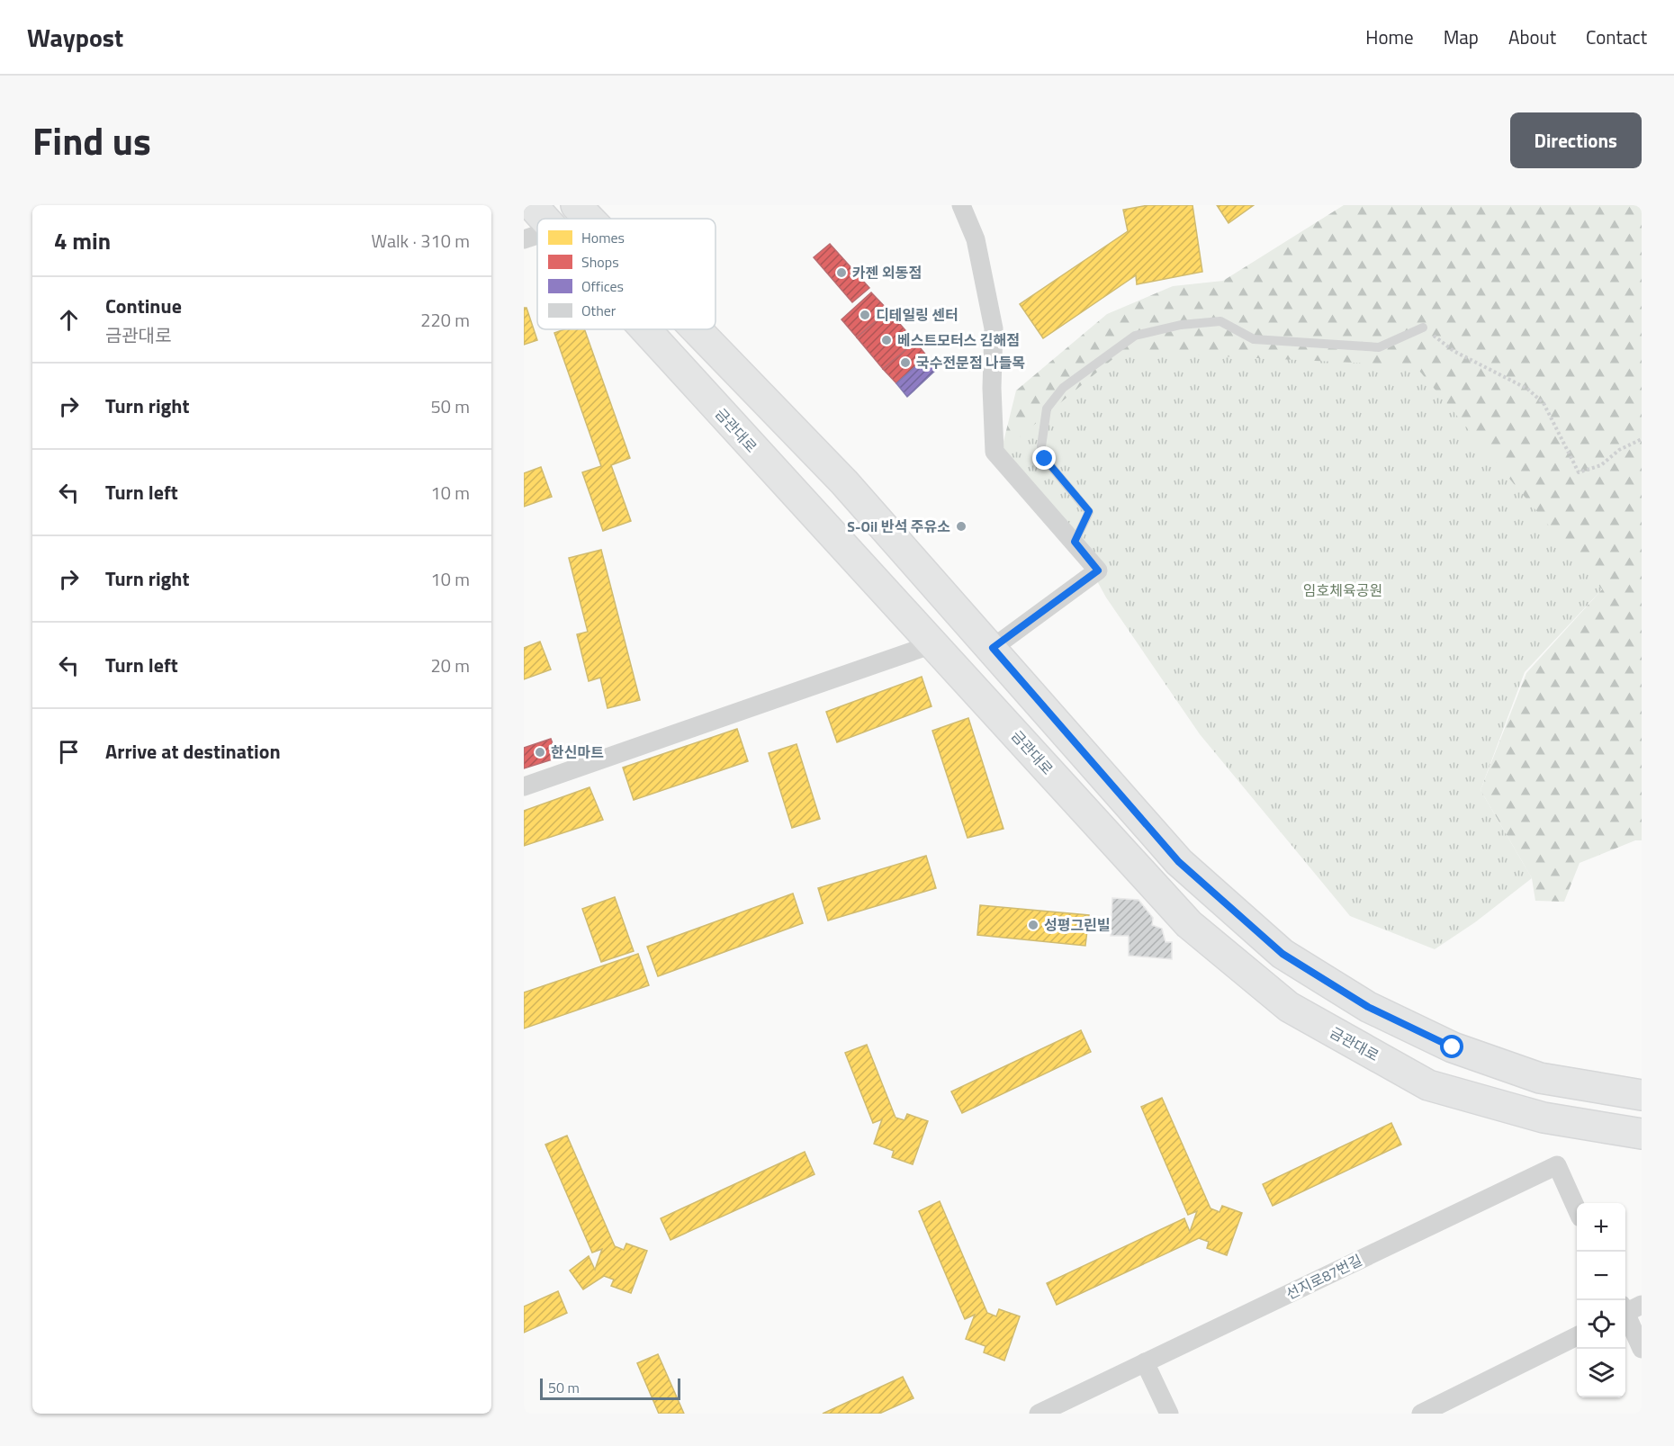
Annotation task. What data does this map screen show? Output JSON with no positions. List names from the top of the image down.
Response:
{
  "streets": {
    "main road": ["금관대로"],
    "street": ["선지로87번길"]
  },
  "parks": ["임호체육공원"],
  "places": [
    "카젠 외동점",
    "디테일링 센터",
    "베스트모터스 김해점",
    "국수전문점 나들목",
    "S-Oil 반석 주유소",
    "한신마트",
    "성평그린빌"
  ],
  "legend": [
    "Homes",
    "Shops",
    "Offices",
    "Other"
  ],
  "scale_bar": "50 m",
  "page": {
    "header": "Waypost",
    "nav": [
      "Home",
      "Map",
      "About",
      "Contact"
    ],
    "title": "Find us",
    "buttons": "Directions",
    "heading": ["4 min", "Walk · 310 m"],
    "list": [
      ["Continue", "금관대로", "220 m"],
      ["Turn right", "50 m"],
      ["Turn left", "10 m"],
      ["Turn right", "10 m"],
      ["Turn left", "20 m"],
      "Arrive at destination"
    ],
    "map_buttons": ["+", "−"],
    "scale": "50 m"
  }
}
